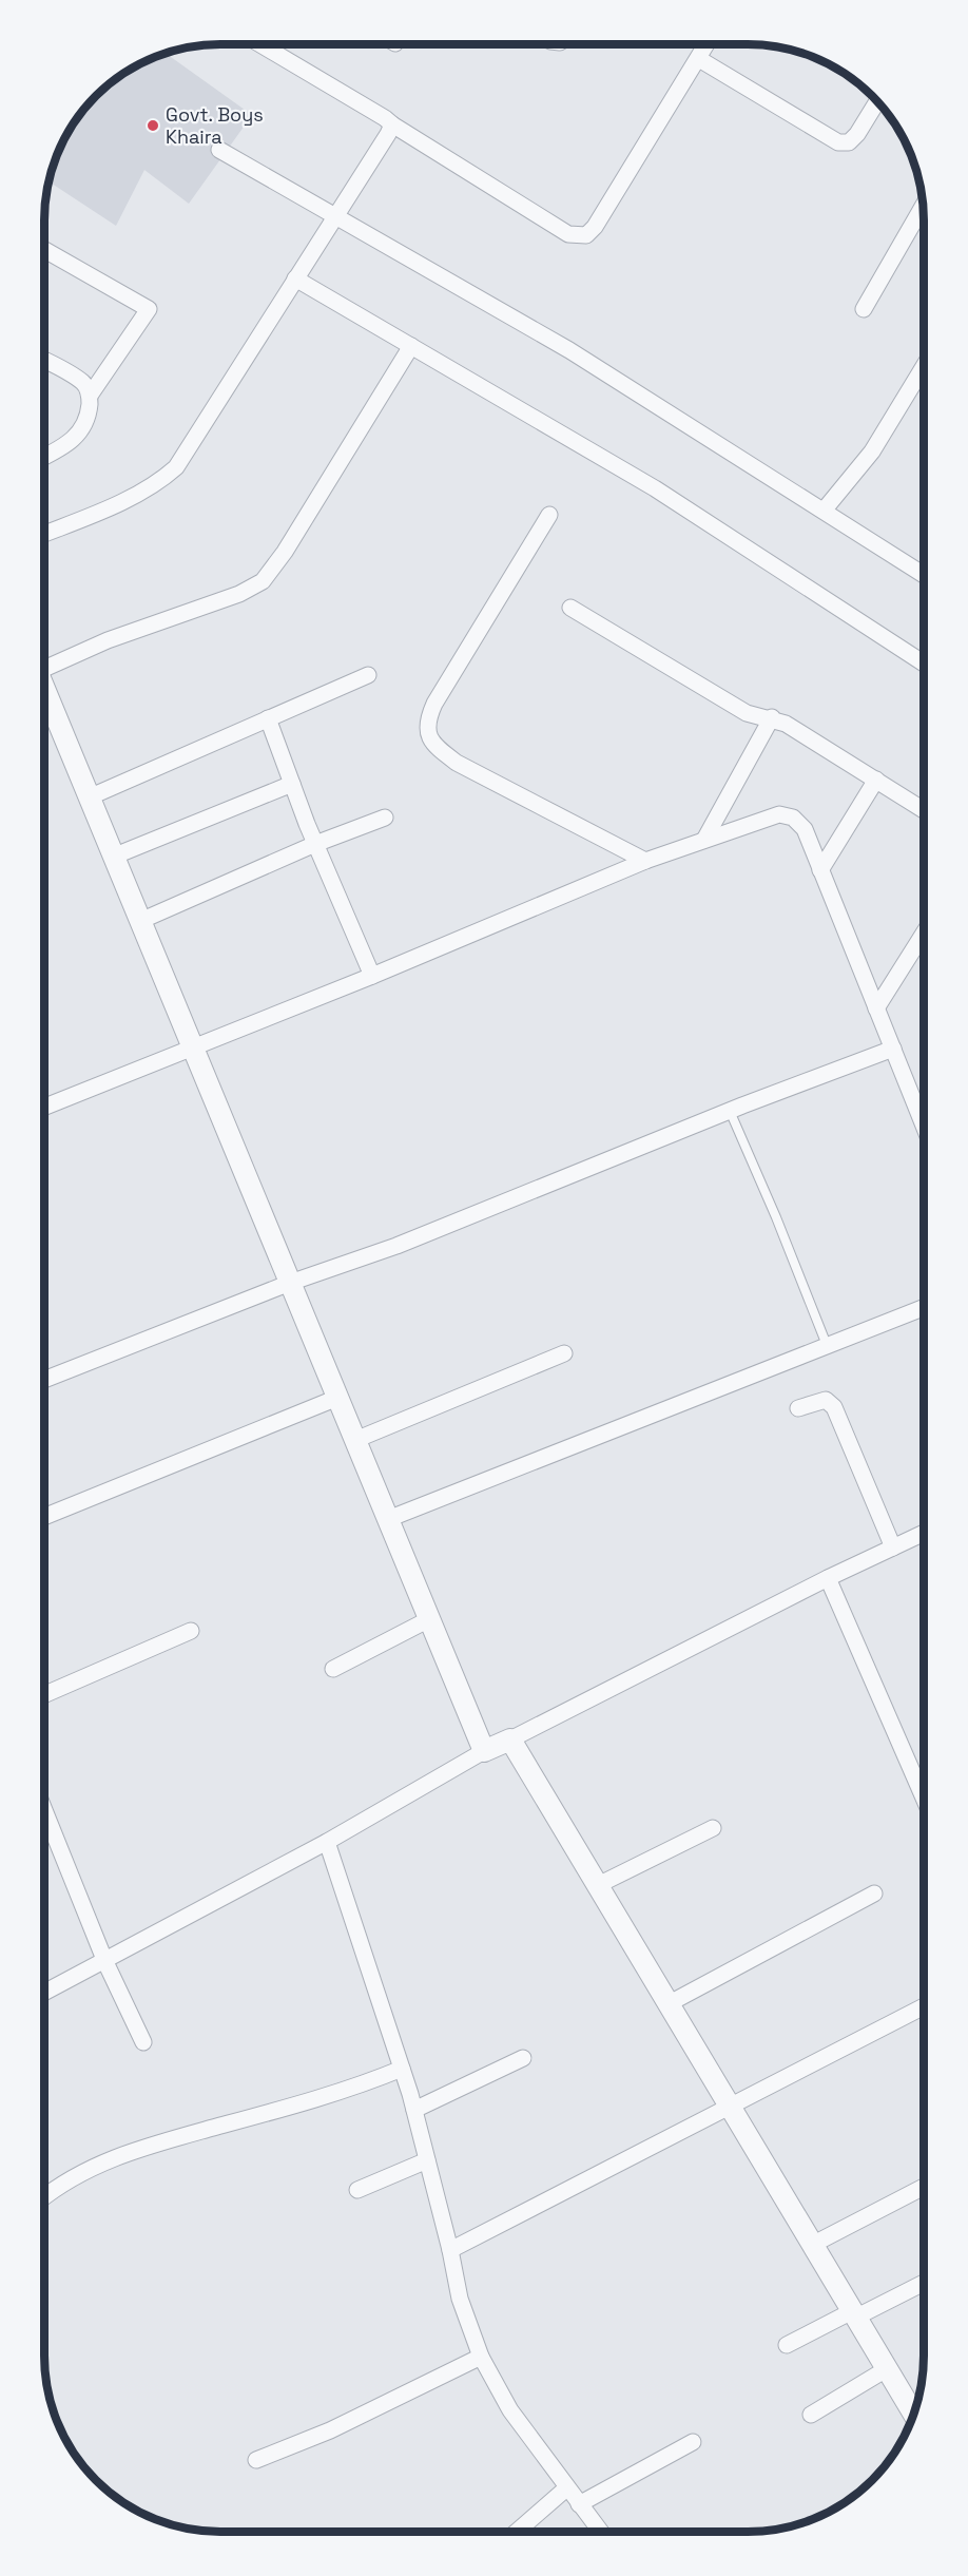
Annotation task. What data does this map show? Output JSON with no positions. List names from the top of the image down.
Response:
{
  "places": ["Govt. Boys Khaira"]
}
